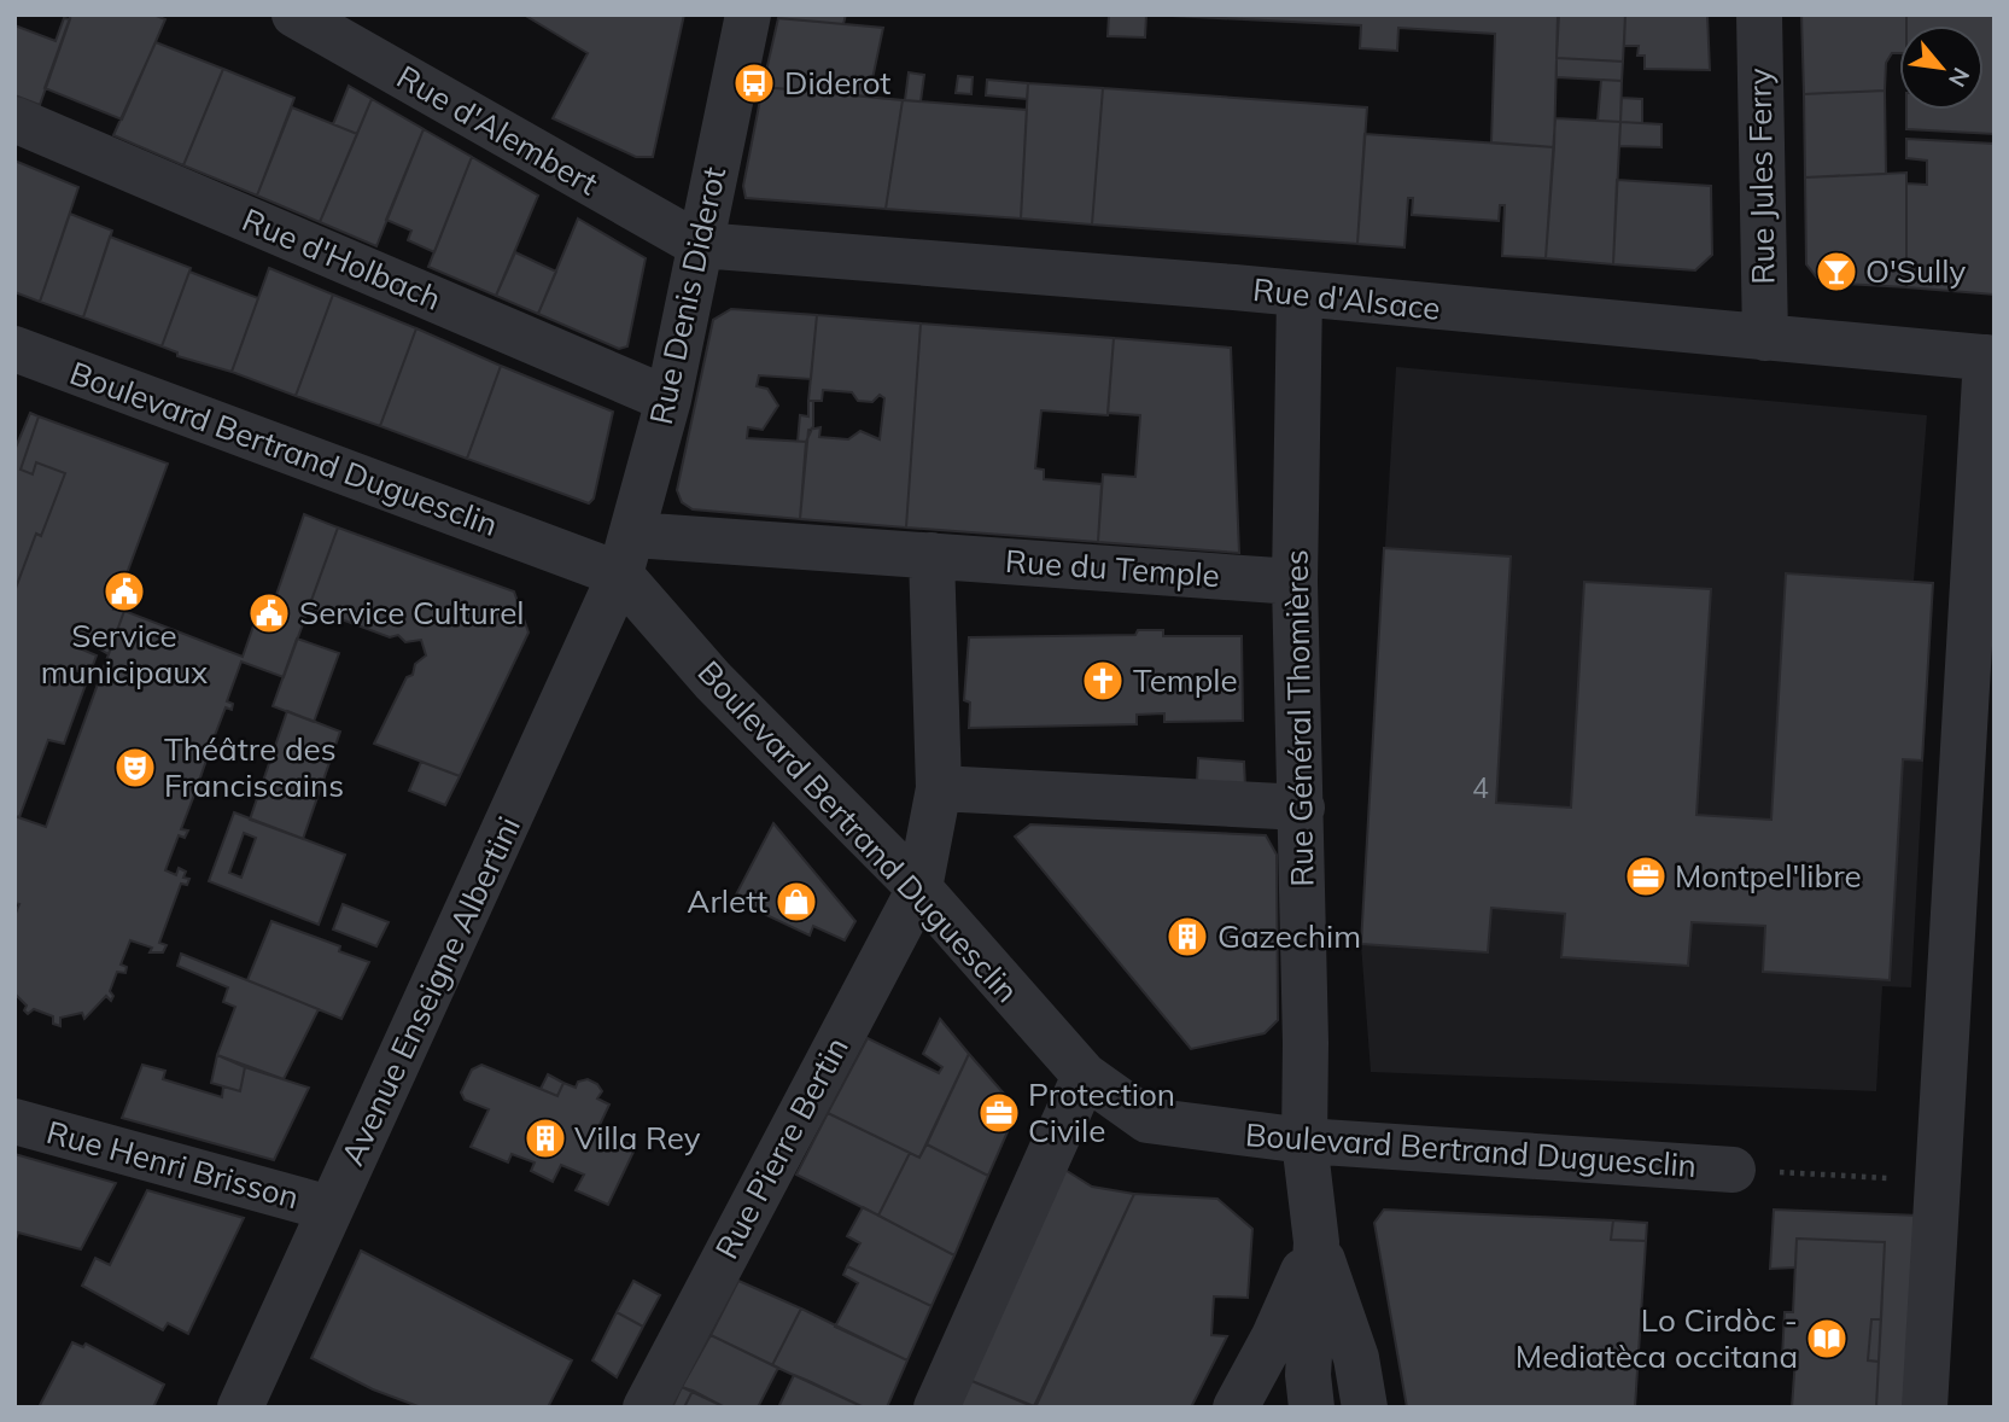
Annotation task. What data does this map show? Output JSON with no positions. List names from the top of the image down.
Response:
{
  "streets": {
    "street": [
      "Rue d'Alembert",
      "Rue Jules Ferry",
      "Rue d'Holbach",
      "Rue Denis Diderot",
      "Rue d'Alsace",
      "Boulevard Bertrand Duguesclin",
      "Rue du Temple",
      "Rue Général Thomières",
      "Avenue Enseigne Albertini",
      "Rue Pierre Bertin",
      "Rue Henri Brisson"
    ]
  },
  "crossings": [
    ["Rue d'Alembert", "Rue Denis Diderot"],
    ["Rue d'Alembert", "Rue d'Alsace"],
    ["Rue Jules Ferry", "Rue d'Alsace"],
    ["Rue d'Holbach", "Rue Denis Diderot"],
    ["Rue Denis Diderot", "Rue d'Alsace"],
    ["Rue Denis Diderot", "Boulevard Bertrand Duguesclin"],
    ["Rue Denis Diderot", "Rue du Temple"],
    ["Rue Denis Diderot", "Avenue Enseigne Albertini"],
    ["Rue d'Alsace", "Rue Général Thomières"],
    ["Boulevard Bertrand Duguesclin", "Rue du Temple"],
    ["Boulevard Bertrand Duguesclin", "Rue Général Thomières"],
    ["Boulevard Bertrand Duguesclin", "Avenue Enseigne Albertini"],
    ["Boulevard Bertrand Duguesclin", "Rue Pierre Bertin"],
    ["Rue du Temple", "Rue Général Thomières"],
    ["Rue du Temple", "Avenue Enseigne Albertini"],
    ["Avenue Enseigne Albertini", "Rue Henri Brisson"]
  ],
  "places": {
    "bus stop": ["Diderot"],
    "bar": ["O'Sully"],
    "public building": ["Service municipaux", "Service Culturel"],
    "church": ["Temple"],
    "theatre": ["Théâtre des Franciscains"],
    "office": ["Montpel'libre", "Protection Civile"],
    "shop": ["Arlett"],
    "building": ["Gazechim", "Villa Rey"],
    "library": ["Lo Cirdòc - Mediatèca occitana"]
  },
  "house_numbers": ["4"],
  "north": "bottom right"
}
